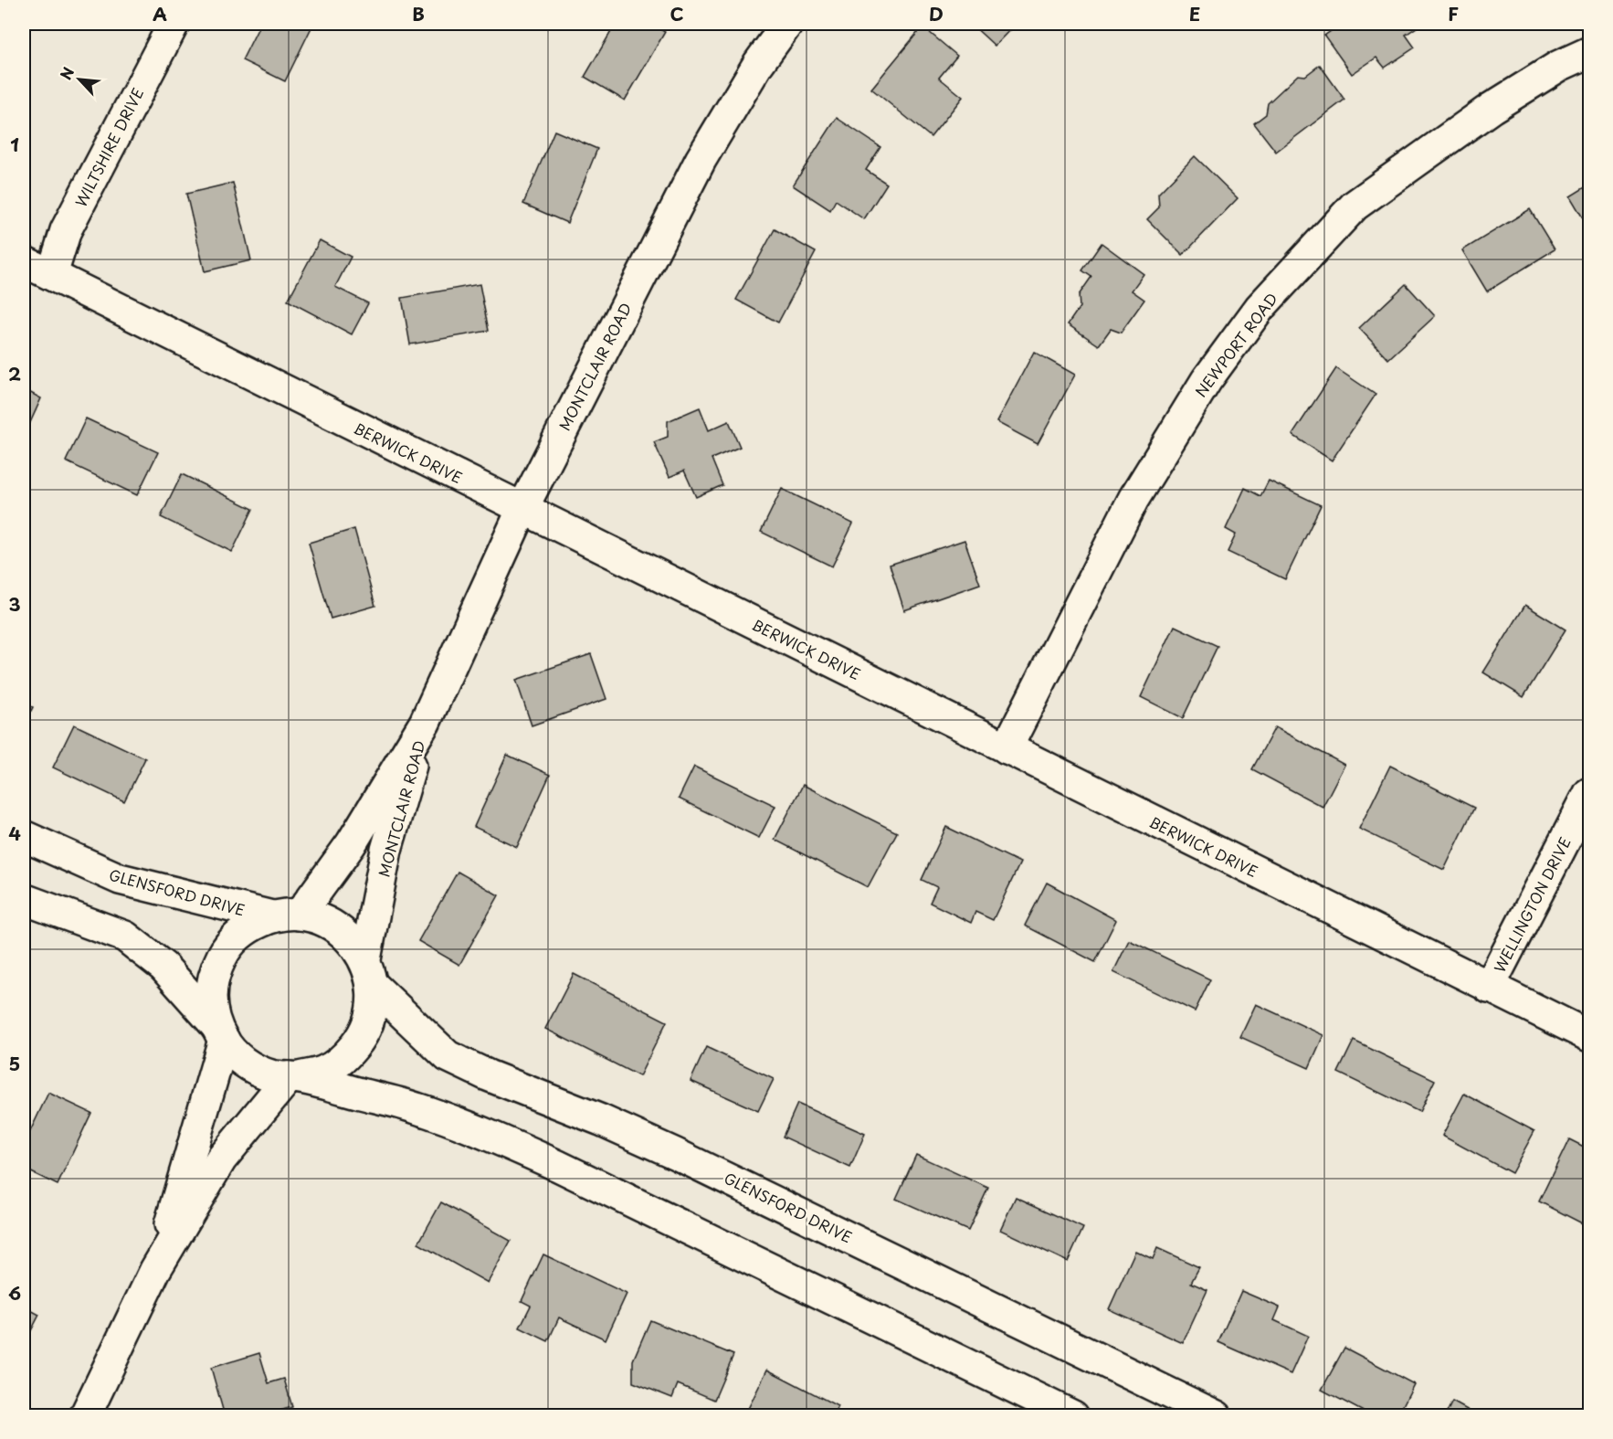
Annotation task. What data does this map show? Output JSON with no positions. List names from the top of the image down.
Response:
{
  "streets": {
    "street": [
      "WILTSHIRE DRIVE",
      "NEWPORT ROAD",
      "MONTCLAIR ROAD",
      "BERWICK DRIVE",
      "GLENSFORD DRIVE",
      "WELLINGTON DRIVE"
    ]
  },
  "crossings": [
    ["WILTSHIRE DRIVE", "BERWICK DRIVE"],
    ["NEWPORT ROAD", "BERWICK DRIVE"],
    ["MONTCLAIR ROAD", "BERWICK DRIVE"],
    ["MONTCLAIR ROAD", "GLENSFORD DRIVE"],
    ["BERWICK DRIVE", "WELLINGTON DRIVE"]
  ],
  "north": "top left",
  "grid": {
    "columns": [
      "A",
      "B",
      "C",
      "D",
      "E",
      "F"
    ],
    "rows": [
      "1",
      "2",
      "3",
      "4",
      "5",
      "6"
    ]
  }
}
